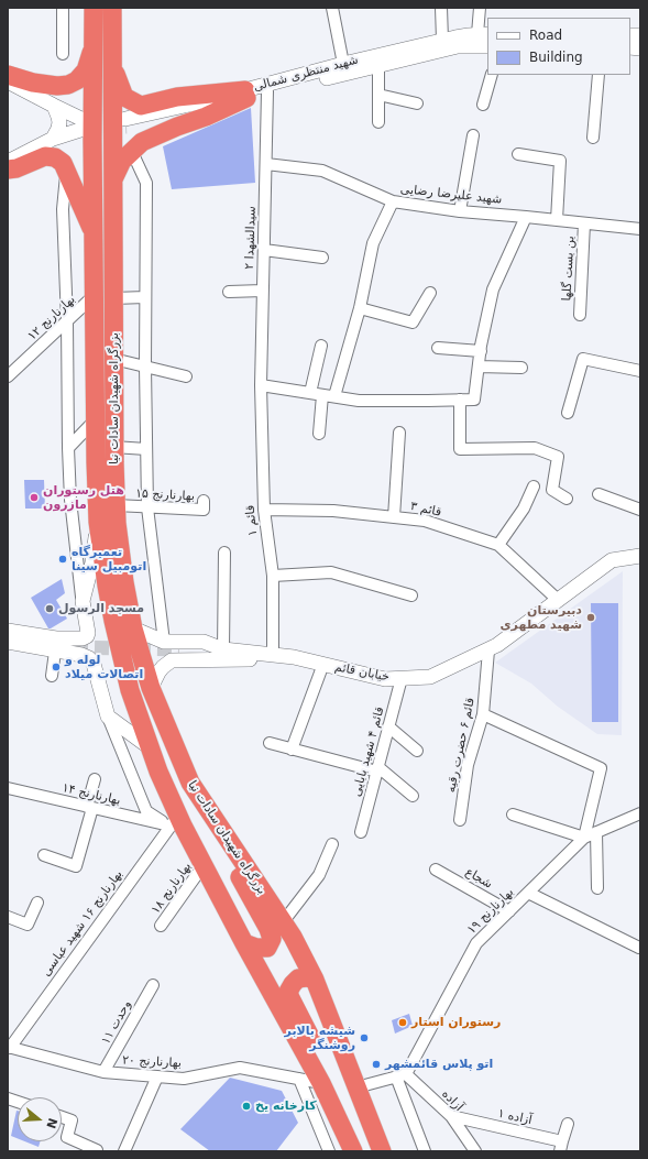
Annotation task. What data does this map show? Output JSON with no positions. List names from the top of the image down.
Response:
{
  "streets": {
    "highway": ["بزرگراه شهیدان سادات نیا"],
    "main road": ["شهید منتظری شمالی", "خیابان قائم"],
    "street": [
      "شهید علیرضا رضایی",
      "سیدالشهدا ۲",
      "بن بست گلها",
      "بهارنارنج ۱۲",
      "بهارنارنج ۱۵",
      "قائم ۳",
      "قائم ۱",
      "قائم ۶ حضرت رقیه",
      "قائم ۴ شهید بابایی",
      "بهارنارنج ۱۴",
      "شجاع",
      "بهارنارنج ۱۸",
      "بهارنارنج ۱۹",
      "بهارنارنج ۱۶ شهید عباسی",
      "وحدت ۱۱",
      "بهارنارنج ۲۰",
      "آزاده",
      "آزاده ۱"
    ]
  },
  "crossings": [
    ["شهید منتظری شمالی", "سیدالشهدا ۲"],
    ["شهید علیرضا رضایی", "سیدالشهدا ۲"],
    ["شهید علیرضا رضایی", "بن بست گلها"],
    ["سیدالشهدا ۲", "قائم ۱"],
    ["بهارنارنج ۱۲", "بزرگراه شهیدان سادات نیا"],
    ["بزرگراه شهیدان سادات نیا", "بهارنارنج ۱۵"],
    ["بزرگراه شهیدان سادات نیا", "خیابان قائم"],
    ["بزرگراه شهیدان سادات نیا", "بهارنارنج ۱۴"],
    ["بزرگراه شهیدان سادات نیا", "بهارنارنج ۱۸"],
    ["بزرگراه شهیدان سادات نیا", "بهارنارنج ۱۶ شهید عباسی"],
    ["بزرگراه شهیدان سادات نیا", "بهارنارنج ۲۰"],
    ["قائم ۳", "قائم ۱"],
    ["قائم ۳", "خیابان قائم"],
    ["قائم ۱", "خیابان قائم"],
    ["خیابان قائم", "قائم ۶ حضرت رقیه"],
    ["خیابان قائم", "قائم ۴ شهید بابایی"],
    ["بهارنارنج ۱۴", "بهارنارنج ۱۶ شهید عباسی"],
    ["شجاع", "بهارنارنج ۱۹"],
    ["بهارنارنج ۱۹", "آزاده"],
    ["بهارنارنج ۱۶ شهید عباسی", "بهارنارنج ۲۰"],
    ["وحدت ۱۱", "بهارنارنج ۲۰"],
    ["آزاده", "آزاده ۱"]
  ],
  "places": [
    "هتل رستوران مازرون",
    "تعمیرگاه اتومبیل سینا",
    "مسجد الرسول",
    "دبیرستان شهید مطهری",
    "لوله و اتصالات میلاد",
    "رستوران استار",
    "شیشه بالابر روشنگر",
    "اتو پلاس قائمشهر",
    "کارخانه یخ"
  ],
  "legend": ["Road", "Building"],
  "north": "right"
}
